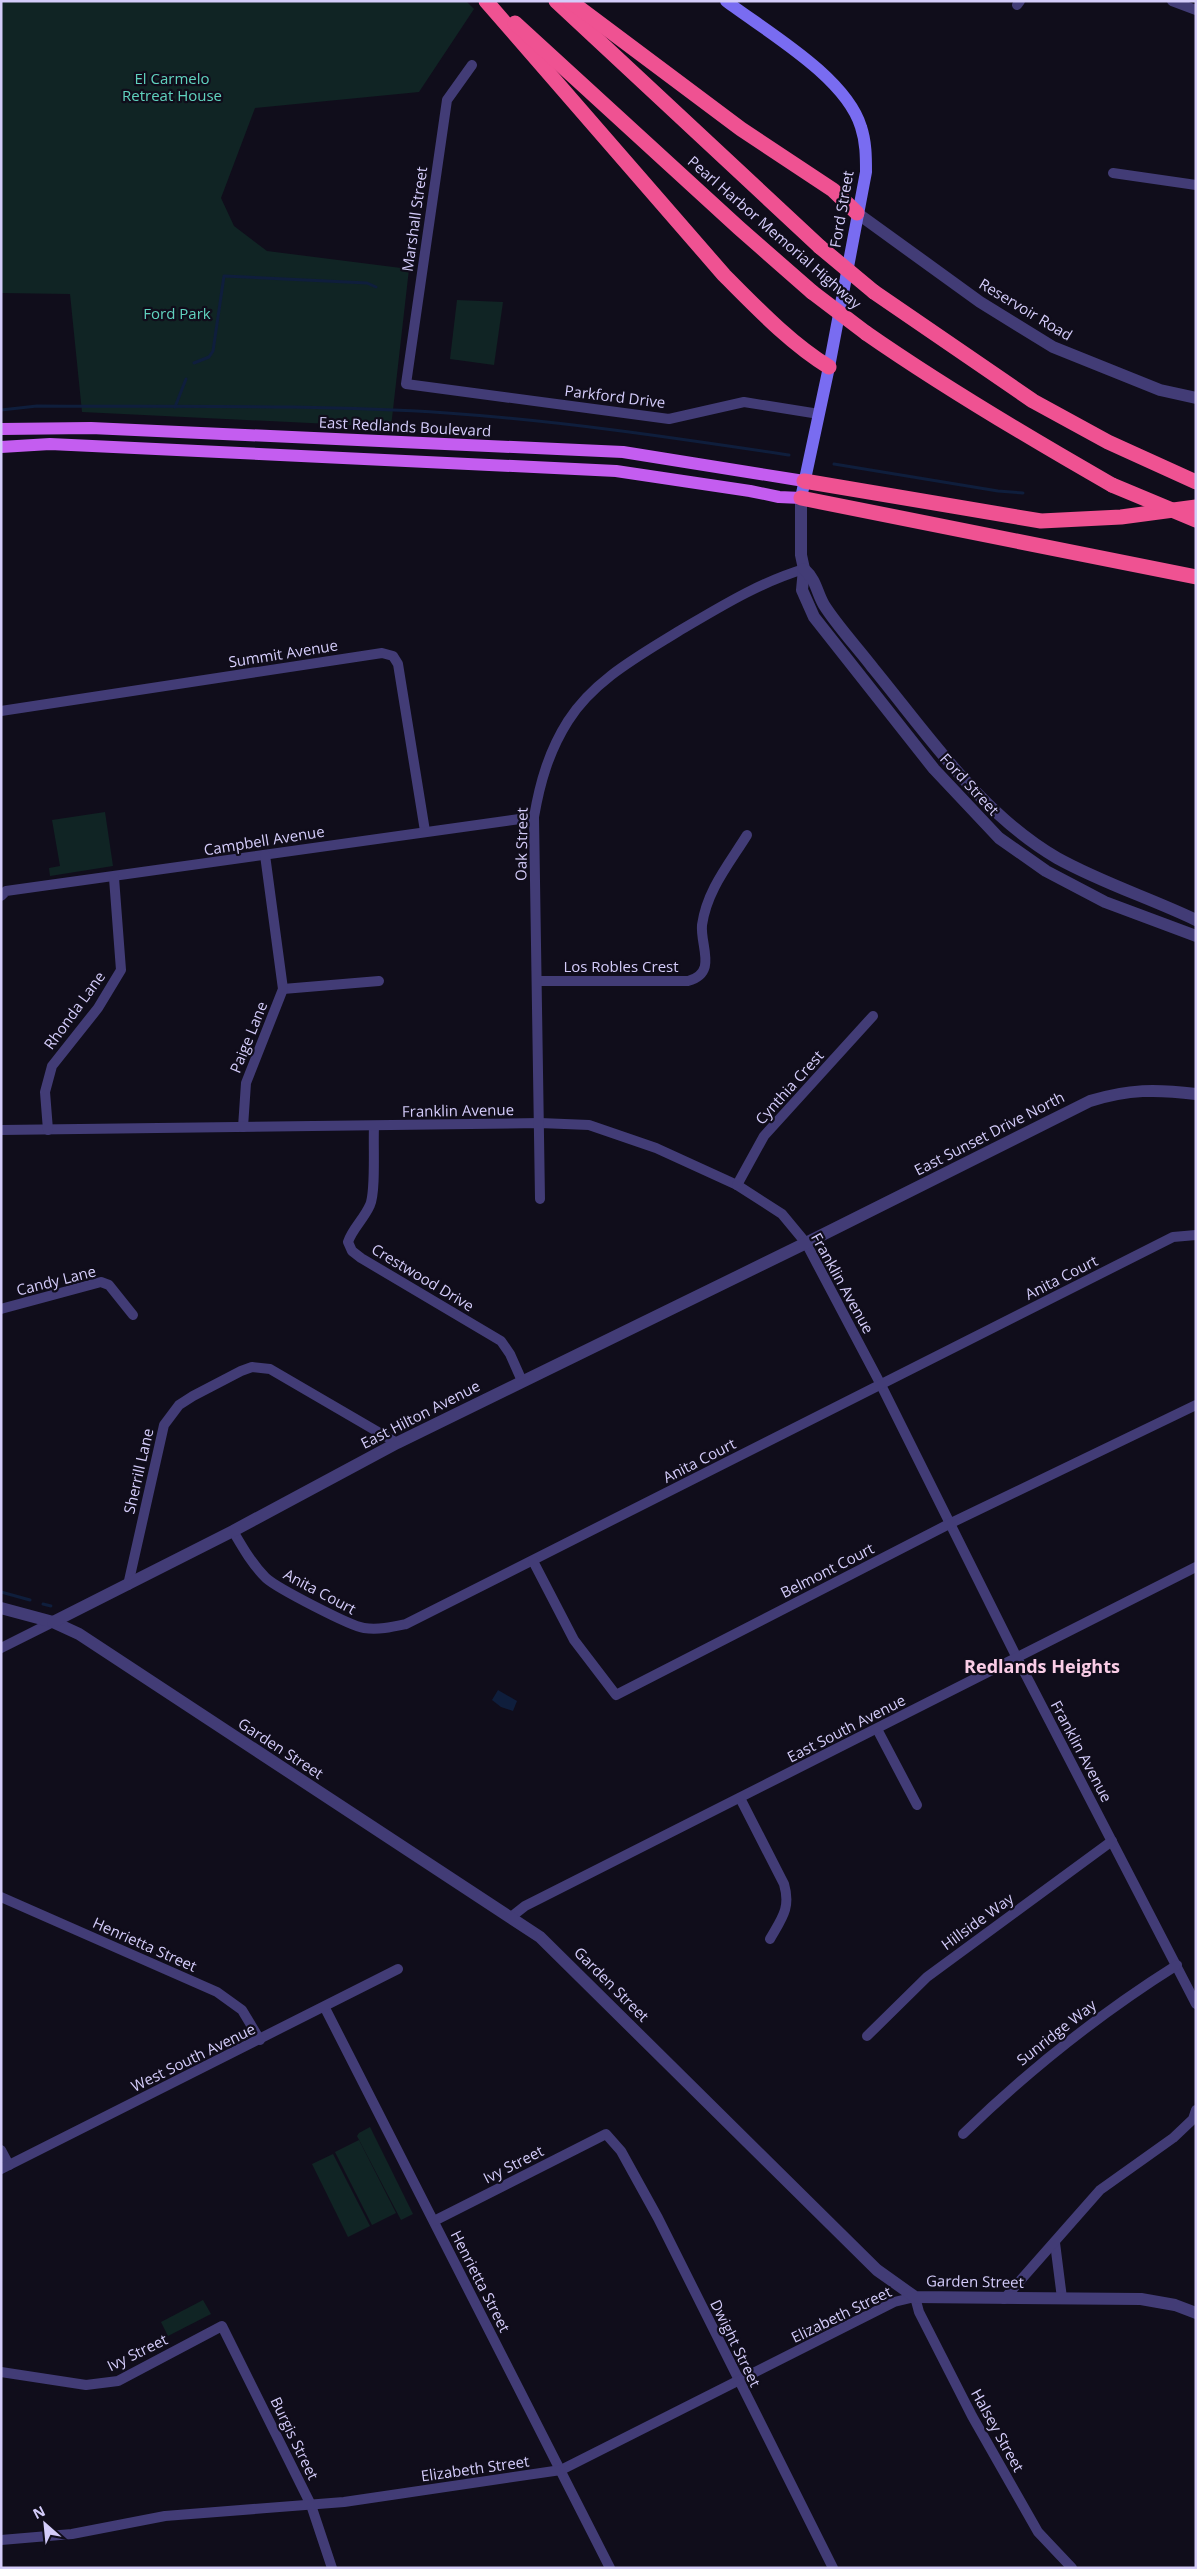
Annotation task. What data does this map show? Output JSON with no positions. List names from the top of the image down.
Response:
{
  "streets": {
    "highway": ["Pearl Harbor Memorial Highway"],
    "main road": ["Ford Street", "East Redlands Boulevard"],
    "street": [
      "Marshall Street",
      "Reservoir Road",
      "Parkford Drive",
      "Summit Avenue",
      "Campbell Avenue",
      "Oak Street",
      "Los Robles Crest",
      "Rhonda Lane",
      "Paige Lane",
      "Cynthia Crest",
      "Franklin Avenue",
      "East Sunset Drive North",
      "Crestwood Drive",
      "Anita Court",
      "Candy Lane",
      "East Hilton Avenue",
      "Sherrill Lane",
      "Belmont Court",
      "East South Avenue",
      "Garden Street",
      "Hillside Way",
      "Henrietta Street",
      "Sunridge Way",
      "West South Avenue",
      "Ivy Street",
      "Elizabeth Street",
      "Dwight Street",
      "Halsey Street",
      "Burgis Street"
    ]
  },
  "crossings": [
    ["Ford Street", "Reservoir Road"],
    ["Ford Street", "Parkford Drive"],
    ["Ford Street", "East Redlands Boulevard"],
    ["Ford Street", "Oak Street"],
    ["Marshall Street", "Parkford Drive"],
    ["Summit Avenue", "Campbell Avenue"],
    ["Campbell Avenue", "Oak Street"],
    ["Campbell Avenue", "Rhonda Lane"],
    ["Campbell Avenue", "Paige Lane"],
    ["Oak Street", "Los Robles Crest"],
    ["Oak Street", "Franklin Avenue"],
    ["Rhonda Lane", "Franklin Avenue"],
    ["Paige Lane", "Franklin Avenue"],
    ["Cynthia Crest", "Franklin Avenue"],
    ["Franklin Avenue", "East Sunset Drive North"],
    ["Franklin Avenue", "Crestwood Drive"],
    ["Franklin Avenue", "Anita Court"],
    ["Franklin Avenue", "East Hilton Avenue"],
    ["Franklin Avenue", "Belmont Court"],
    ["Franklin Avenue", "East South Avenue"],
    ["Franklin Avenue", "Hillside Way"],
    ["Franklin Avenue", "Sunridge Way"],
    ["East Sunset Drive North", "East Hilton Avenue"],
    ["Crestwood Drive", "East Hilton Avenue"],
    ["Anita Court", "East Hilton Avenue"],
    ["Anita Court", "Belmont Court"],
    ["East Hilton Avenue", "Sherrill Lane"],
    ["East Hilton Avenue", "Garden Street"],
    ["East South Avenue", "Garden Street"],
    ["Garden Street", "Elizabeth Street"],
    ["Garden Street", "Halsey Street"],
    ["Henrietta Street", "West South Avenue"],
    ["Henrietta Street", "Ivy Street"],
    ["Henrietta Street", "Elizabeth Street"],
    ["Ivy Street", "Dwight Street"],
    ["Ivy Street", "Burgis Street"],
    ["Elizabeth Street", "Dwight Street"],
    ["Elizabeth Street", "Halsey Street"],
    ["Elizabeth Street", "Burgis Street"]
  ],
  "districts": ["Redlands Heights"],
  "parks": ["El Carmelo Retreat House", "Ford Park"],
  "north": "top left"
}
